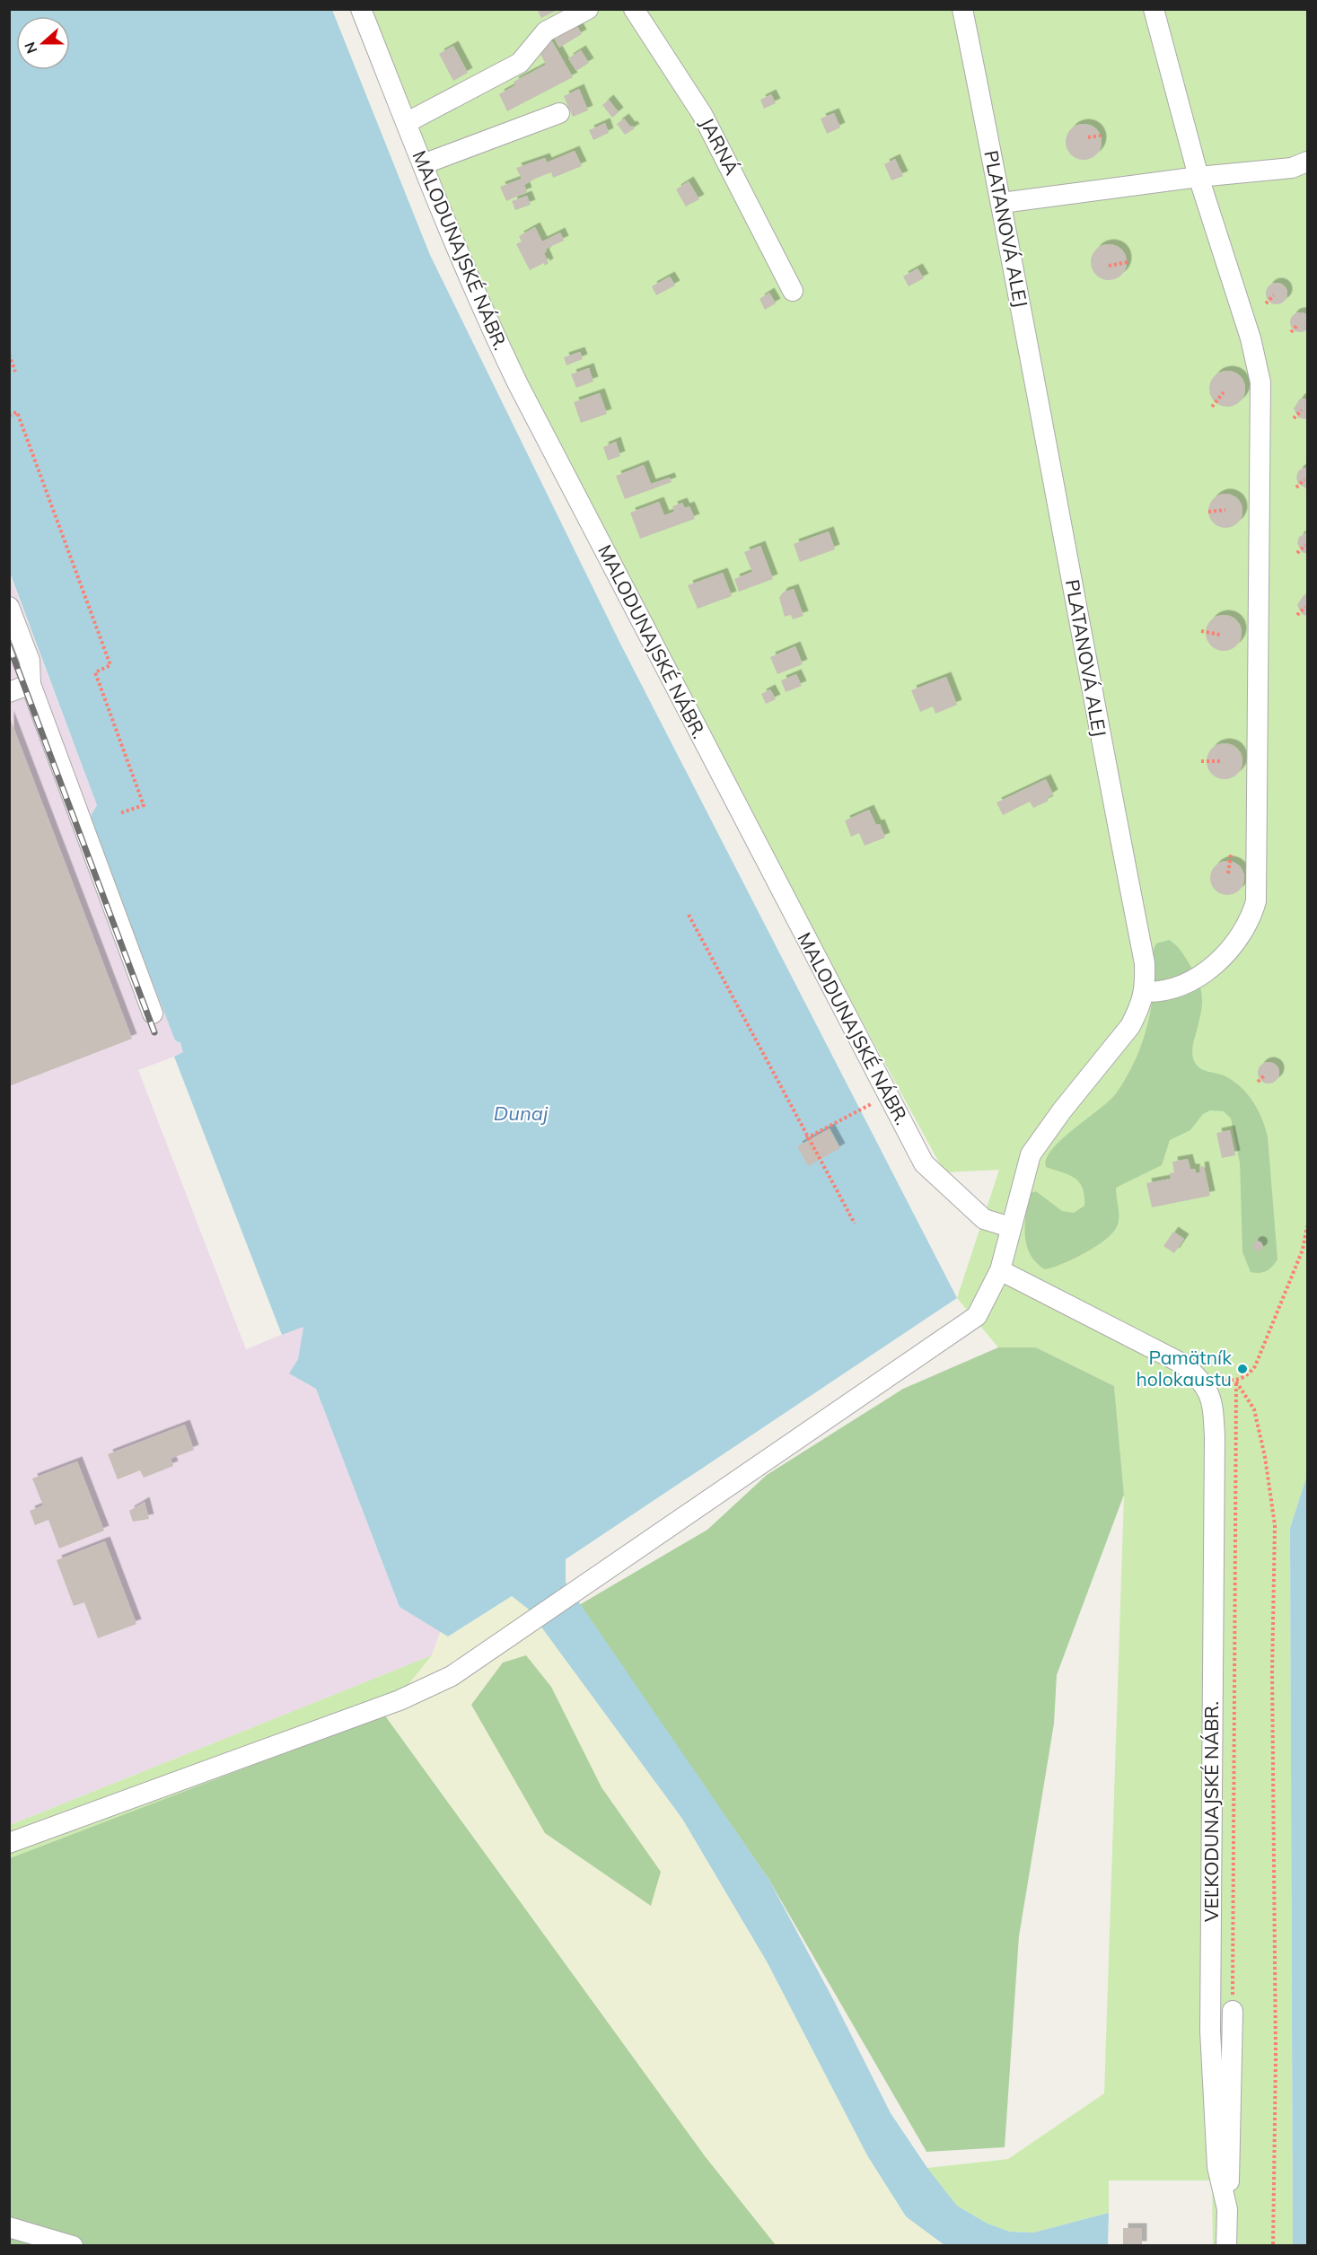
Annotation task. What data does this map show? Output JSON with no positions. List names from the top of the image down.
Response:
{
  "streets": {
    "street": [
      "JARNÁ",
      "PLATANOVÁ ALEJ",
      "MALODUNAJSKÉ NÁBR.",
      "VEĽKODUNAJSKÉ NÁBR."
    ]
  },
  "crossings": [
    ["PLATANOVÁ ALEJ", "MALODUNAJSKÉ NÁBR."],
    ["PLATANOVÁ ALEJ", "VEĽKODUNAJSKÉ NÁBR."]
  ],
  "water": ["Dunaj"],
  "places": ["Pamätník holokaustu"],
  "north": "left"
}
